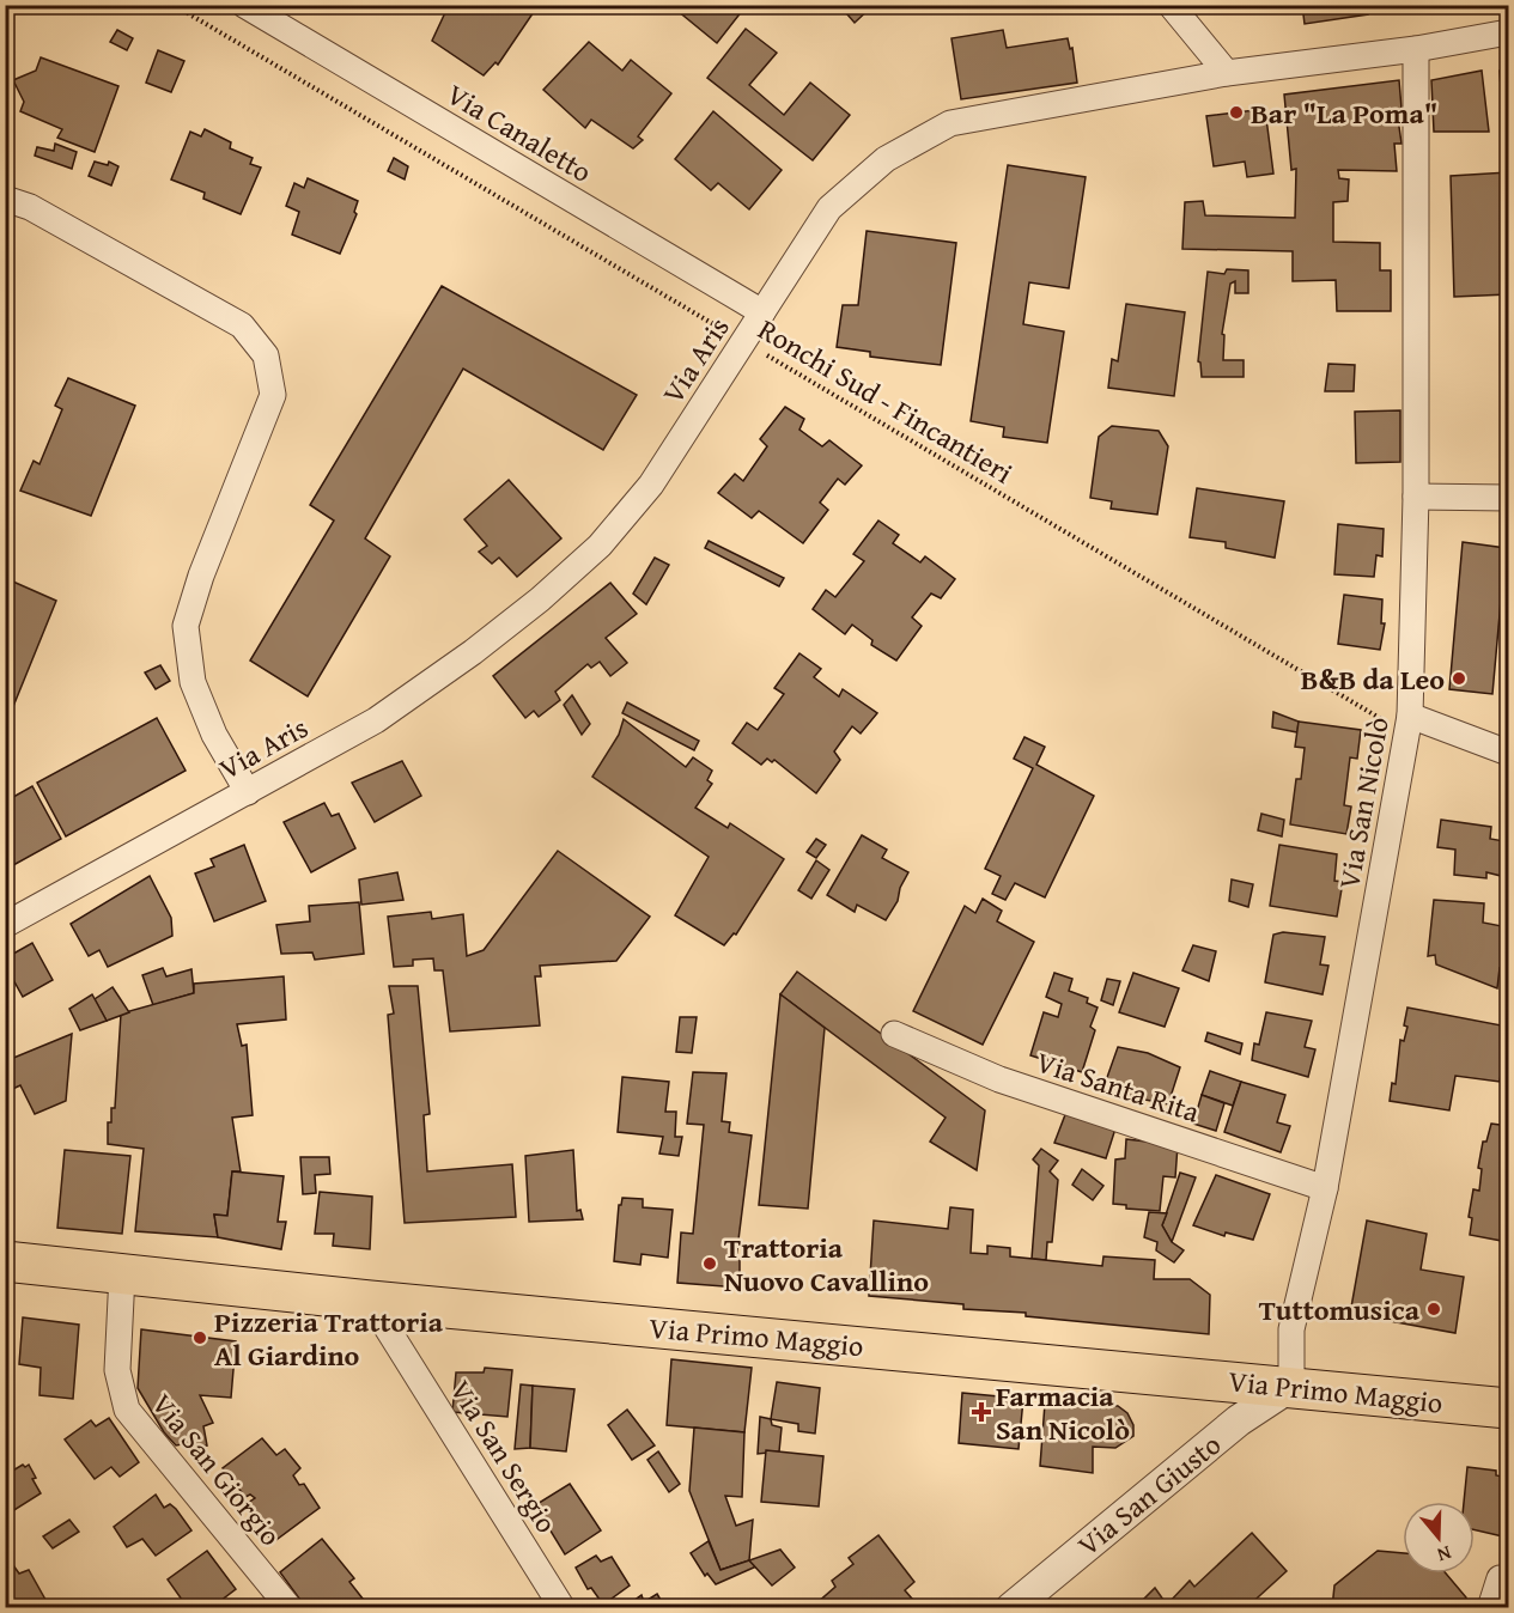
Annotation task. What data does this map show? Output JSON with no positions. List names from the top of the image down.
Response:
{
  "streets": {
    "main road": ["Via Primo Maggio"],
    "street": [
      "Via Canaletto",
      "Via Aris",
      "Via San Nicolò",
      "Via Santa Rita",
      "Via San Sergio",
      "Via San Giorgio",
      "Via San Giusto"
    ],
    "path": ["Ronchi Sud - Fincantieri"]
  },
  "crossings": [
    ["Via Canaletto", "Via Aris"],
    ["Via Aris", "Ronchi Sud - Fincantieri"],
    ["Via Aris", "Via San Nicolò"],
    ["Ronchi Sud - Fincantieri", "Via San Nicolò"],
    ["Via San Nicolò", "Via Santa Rita"],
    ["Via San Nicolò", "Via Primo Maggio"],
    ["Via San Nicolò", "Via San Giusto"],
    ["Via Primo Maggio", "Via San Sergio"],
    ["Via Primo Maggio", "Via San Giorgio"],
    ["Via Primo Maggio", "Via San Giusto"]
  ],
  "places": {
    "other": [
      "Bar \"La Poma\"",
      "B&B da Leo",
      "Trattoria Nuovo Cavallino",
      "Tuttomusica",
      "Pizzeria Trattoria Al Giardino"
    ],
    "health": ["Farmacia San Nicolò"]
  },
  "north": "bottom"
}
